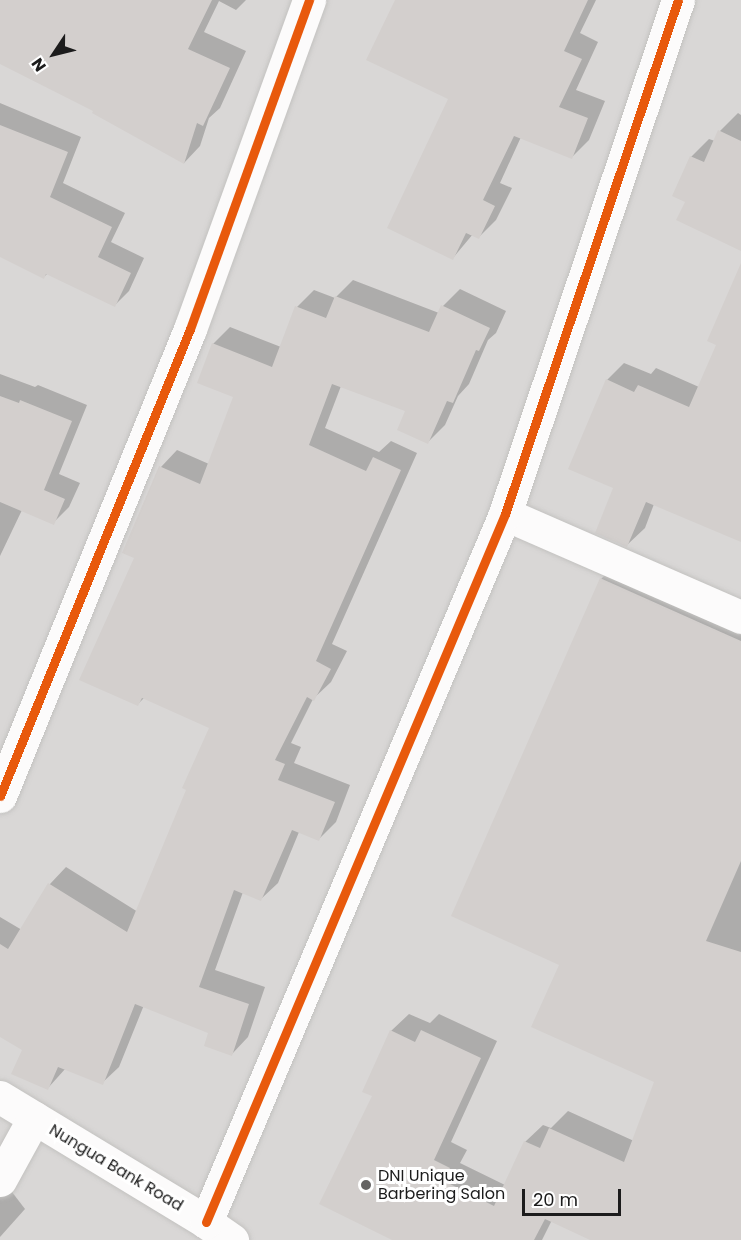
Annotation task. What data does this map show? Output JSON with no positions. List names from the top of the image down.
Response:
{
  "streets": {
    "street": ["Nungua Bank Road"]
  },
  "places": ["DNI Unique Barbering Salon"],
  "scale_bar": "20 m",
  "north": "bottom left"
}
